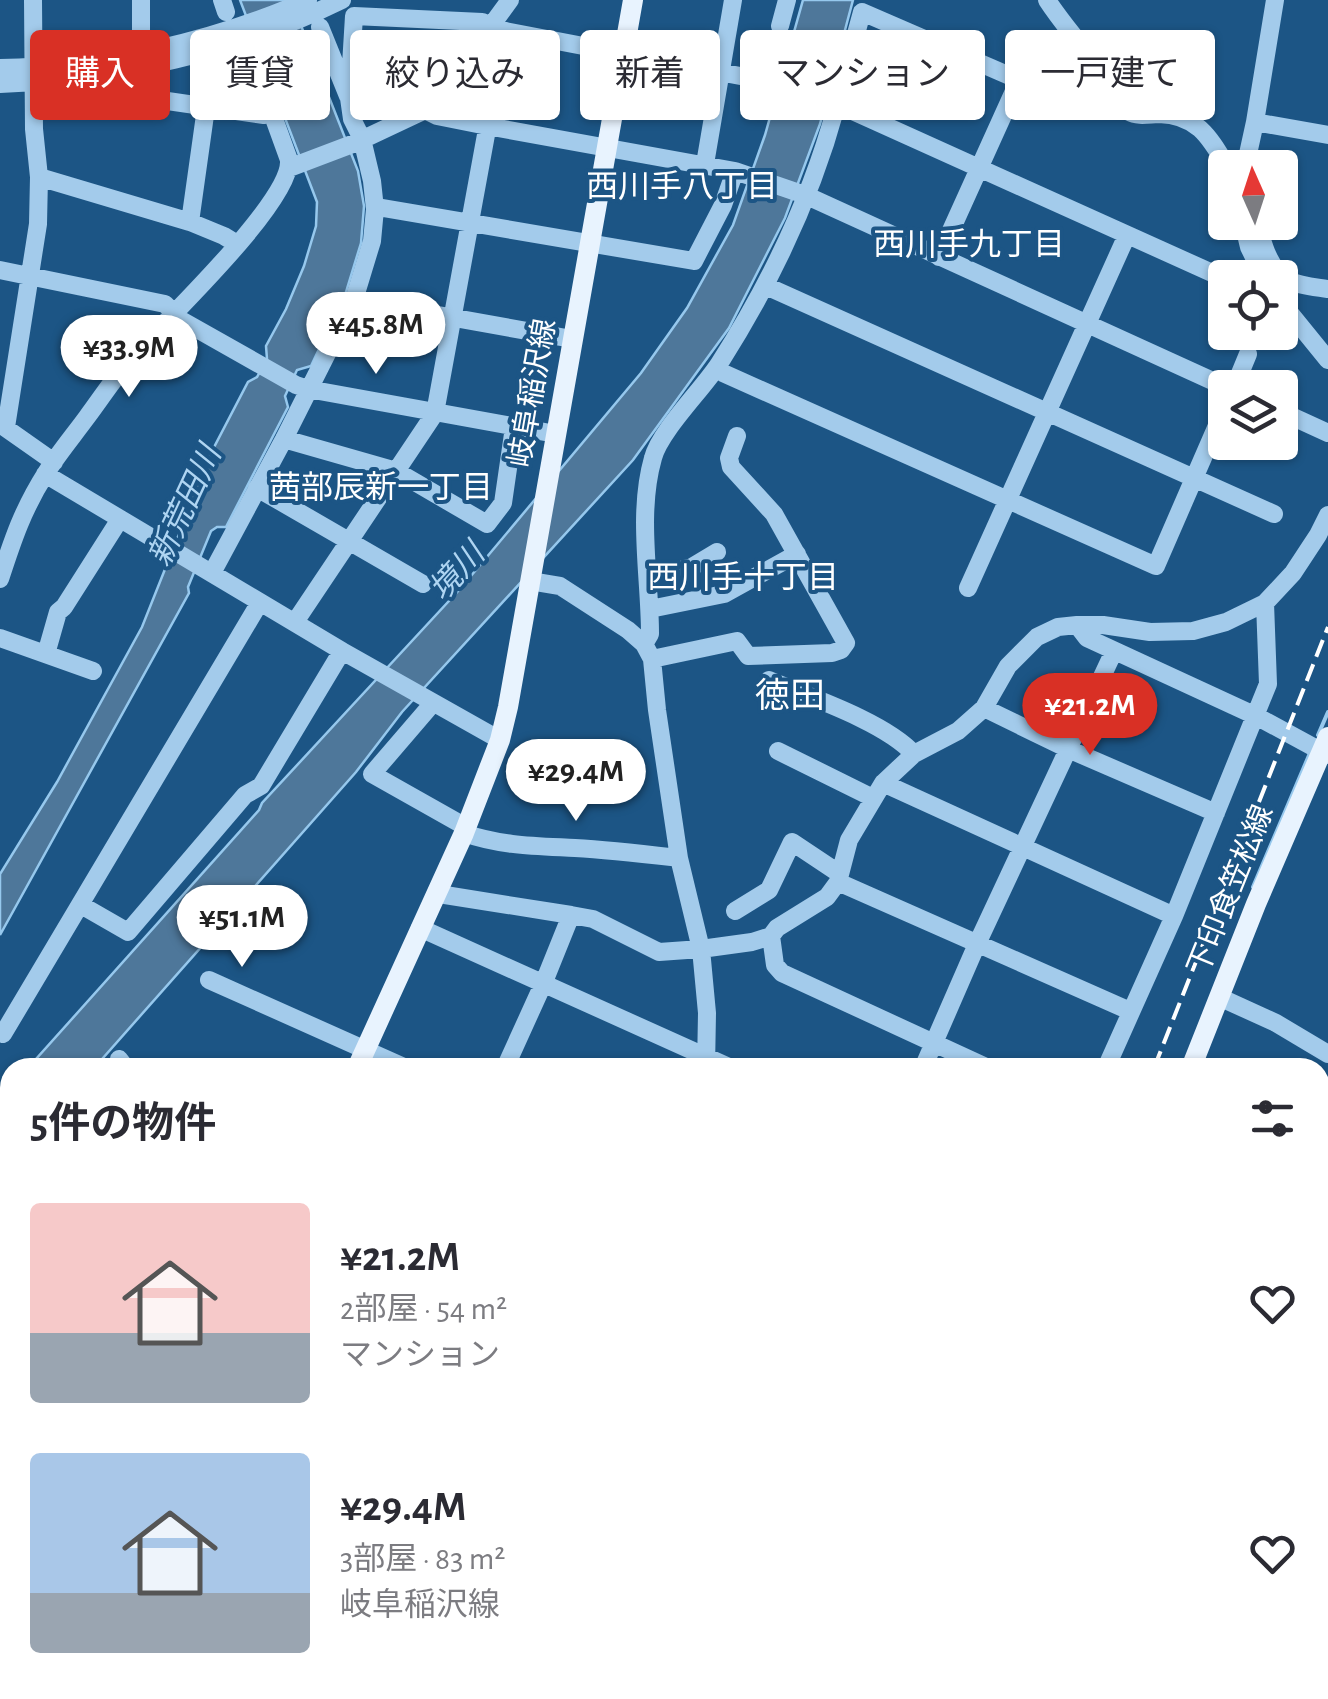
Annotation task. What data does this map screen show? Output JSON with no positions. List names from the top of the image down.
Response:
{
  "streets": {
    "main road": ["岐阜稲沢線", "下印食笠松線"]
  },
  "districts": [
    "西川手八丁目",
    "西川手九丁目",
    "茜部辰新一丁目",
    "西川手十丁目",
    "徳田"
  ],
  "water": ["新荒田川", "境川"],
  "north": "top",
  "page": {
    "chip": [
      "購入",
      "賃貸",
      "絞り込み",
      "新着",
      "マンション",
      "一戸建て"
    ],
    "price": [
      "¥45.8M",
      "¥33.9M",
      "¥21.2M",
      "¥29.4M",
      "¥51.1M"
    ],
    "heading": "5件の物件",
    "list": [
      {
        "name": "¥21.2M",
        "note": "2部屋 · 54 m² · マンション"
      },
      {
        "name": "¥29.4M",
        "note": "3部屋 · 83 m² · 岐阜稲沢線"
      }
    ]
  }
}
